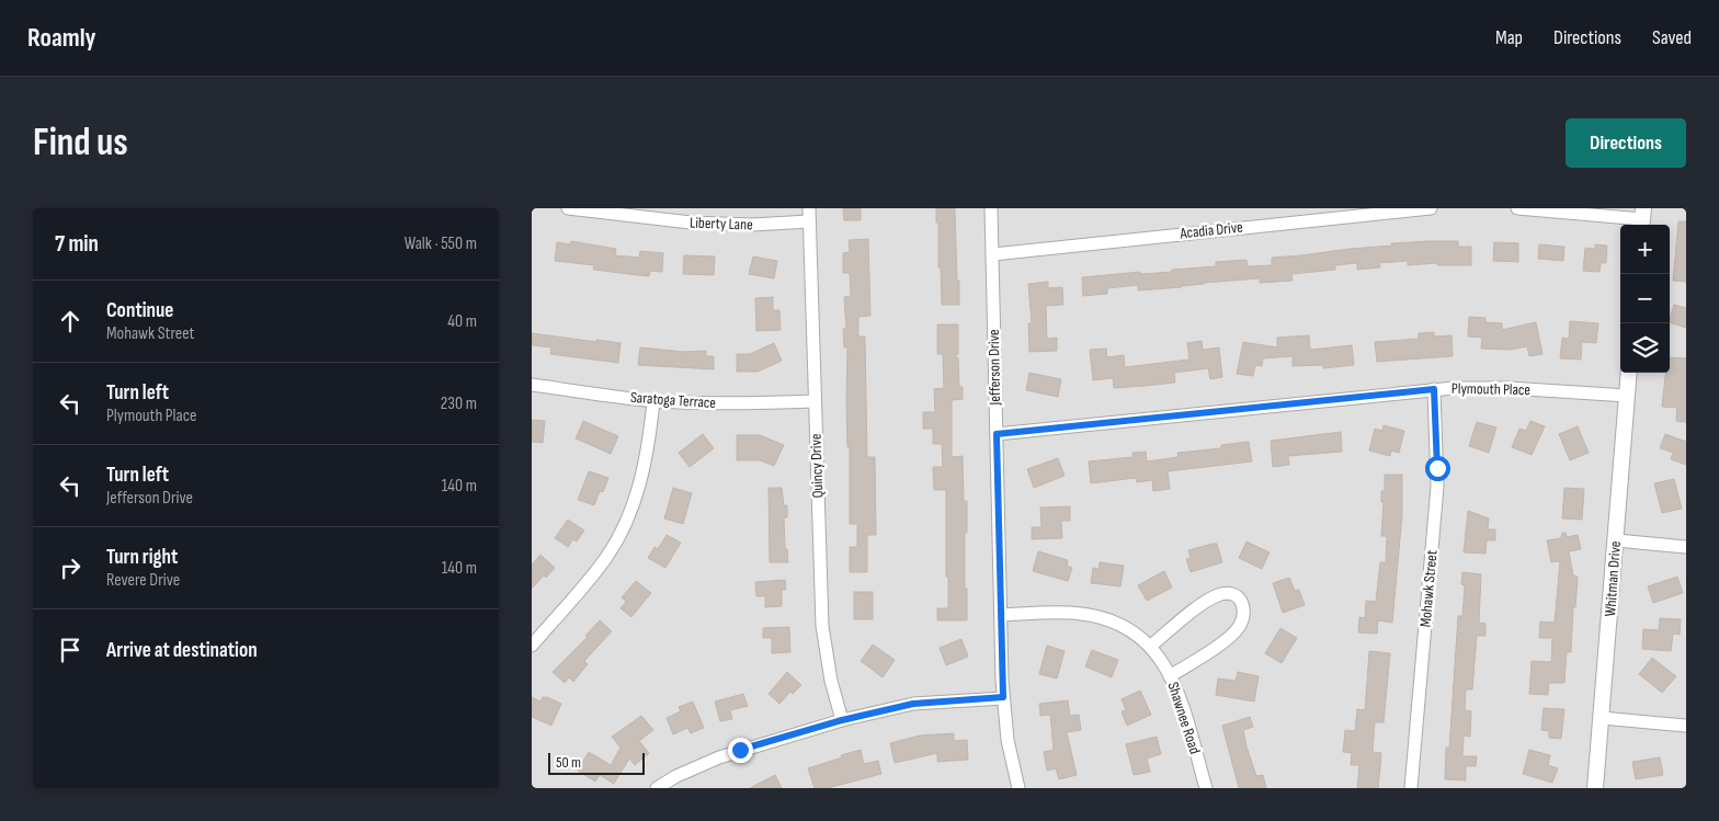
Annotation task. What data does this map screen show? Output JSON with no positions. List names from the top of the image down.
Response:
{
  "streets": {
    "street": [
      "Liberty Lane",
      "Acadia Drive",
      "Jefferson Drive",
      "Plymouth Place",
      "Saratoga Terrace",
      "Quincy Drive",
      "Whitman Drive",
      "Mohawk Street",
      "Shawnee Road"
    ]
  },
  "crossings": [
    ["Liberty Lane", "Quincy Drive"],
    ["Acadia Drive", "Jefferson Drive"],
    ["Jefferson Drive", "Plymouth Place"],
    ["Jefferson Drive", "Shawnee Road"],
    ["Plymouth Place", "Whitman Drive"],
    ["Plymouth Place", "Mohawk Street"],
    ["Saratoga Terrace", "Quincy Drive"]
  ],
  "scale_bar": "50 m",
  "page": {
    "header": "Roamly",
    "nav": ["Map", "Directions", "Saved"],
    "buttons": "Directions",
    "title": "Find us",
    "heading": ["7 min", "Walk · 550 m"],
    "map_buttons": ["+", "−"],
    "list": [
      ["Continue", "Mohawk Street", "40 m"],
      ["Turn left", "Plymouth Place", "230 m"],
      ["Turn left", "Jefferson Drive", "140 m"],
      ["Turn right", "Revere Drive", "140 m"],
      "Arrive at destination"
    ],
    "scale": "50 m"
  }
}
